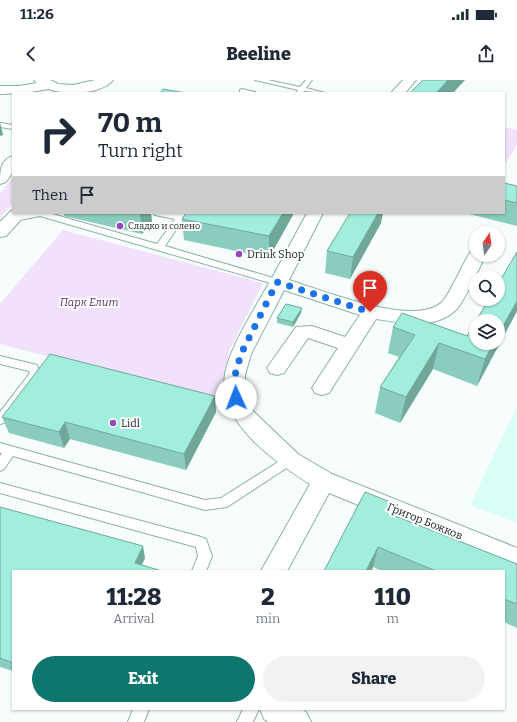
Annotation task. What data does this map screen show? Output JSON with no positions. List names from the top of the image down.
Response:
{
  "streets": {
    "street": ["Григор Божков"]
  },
  "parks": ["Парк Елит"],
  "places": ["Сладко и солено", "Drink Shop", "Lidl"],
  "north": "top",
  "page": {
    "status": "11:26",
    "header": "Beeline",
    "turn": ["70 m", "Turn right"],
    "then": "Then",
    "eta": [
      "11:28",
      "Arrival",
      "2",
      "min",
      "110",
      "m"
    ],
    "buttons": ["Exit", "Share"]
  }
}
